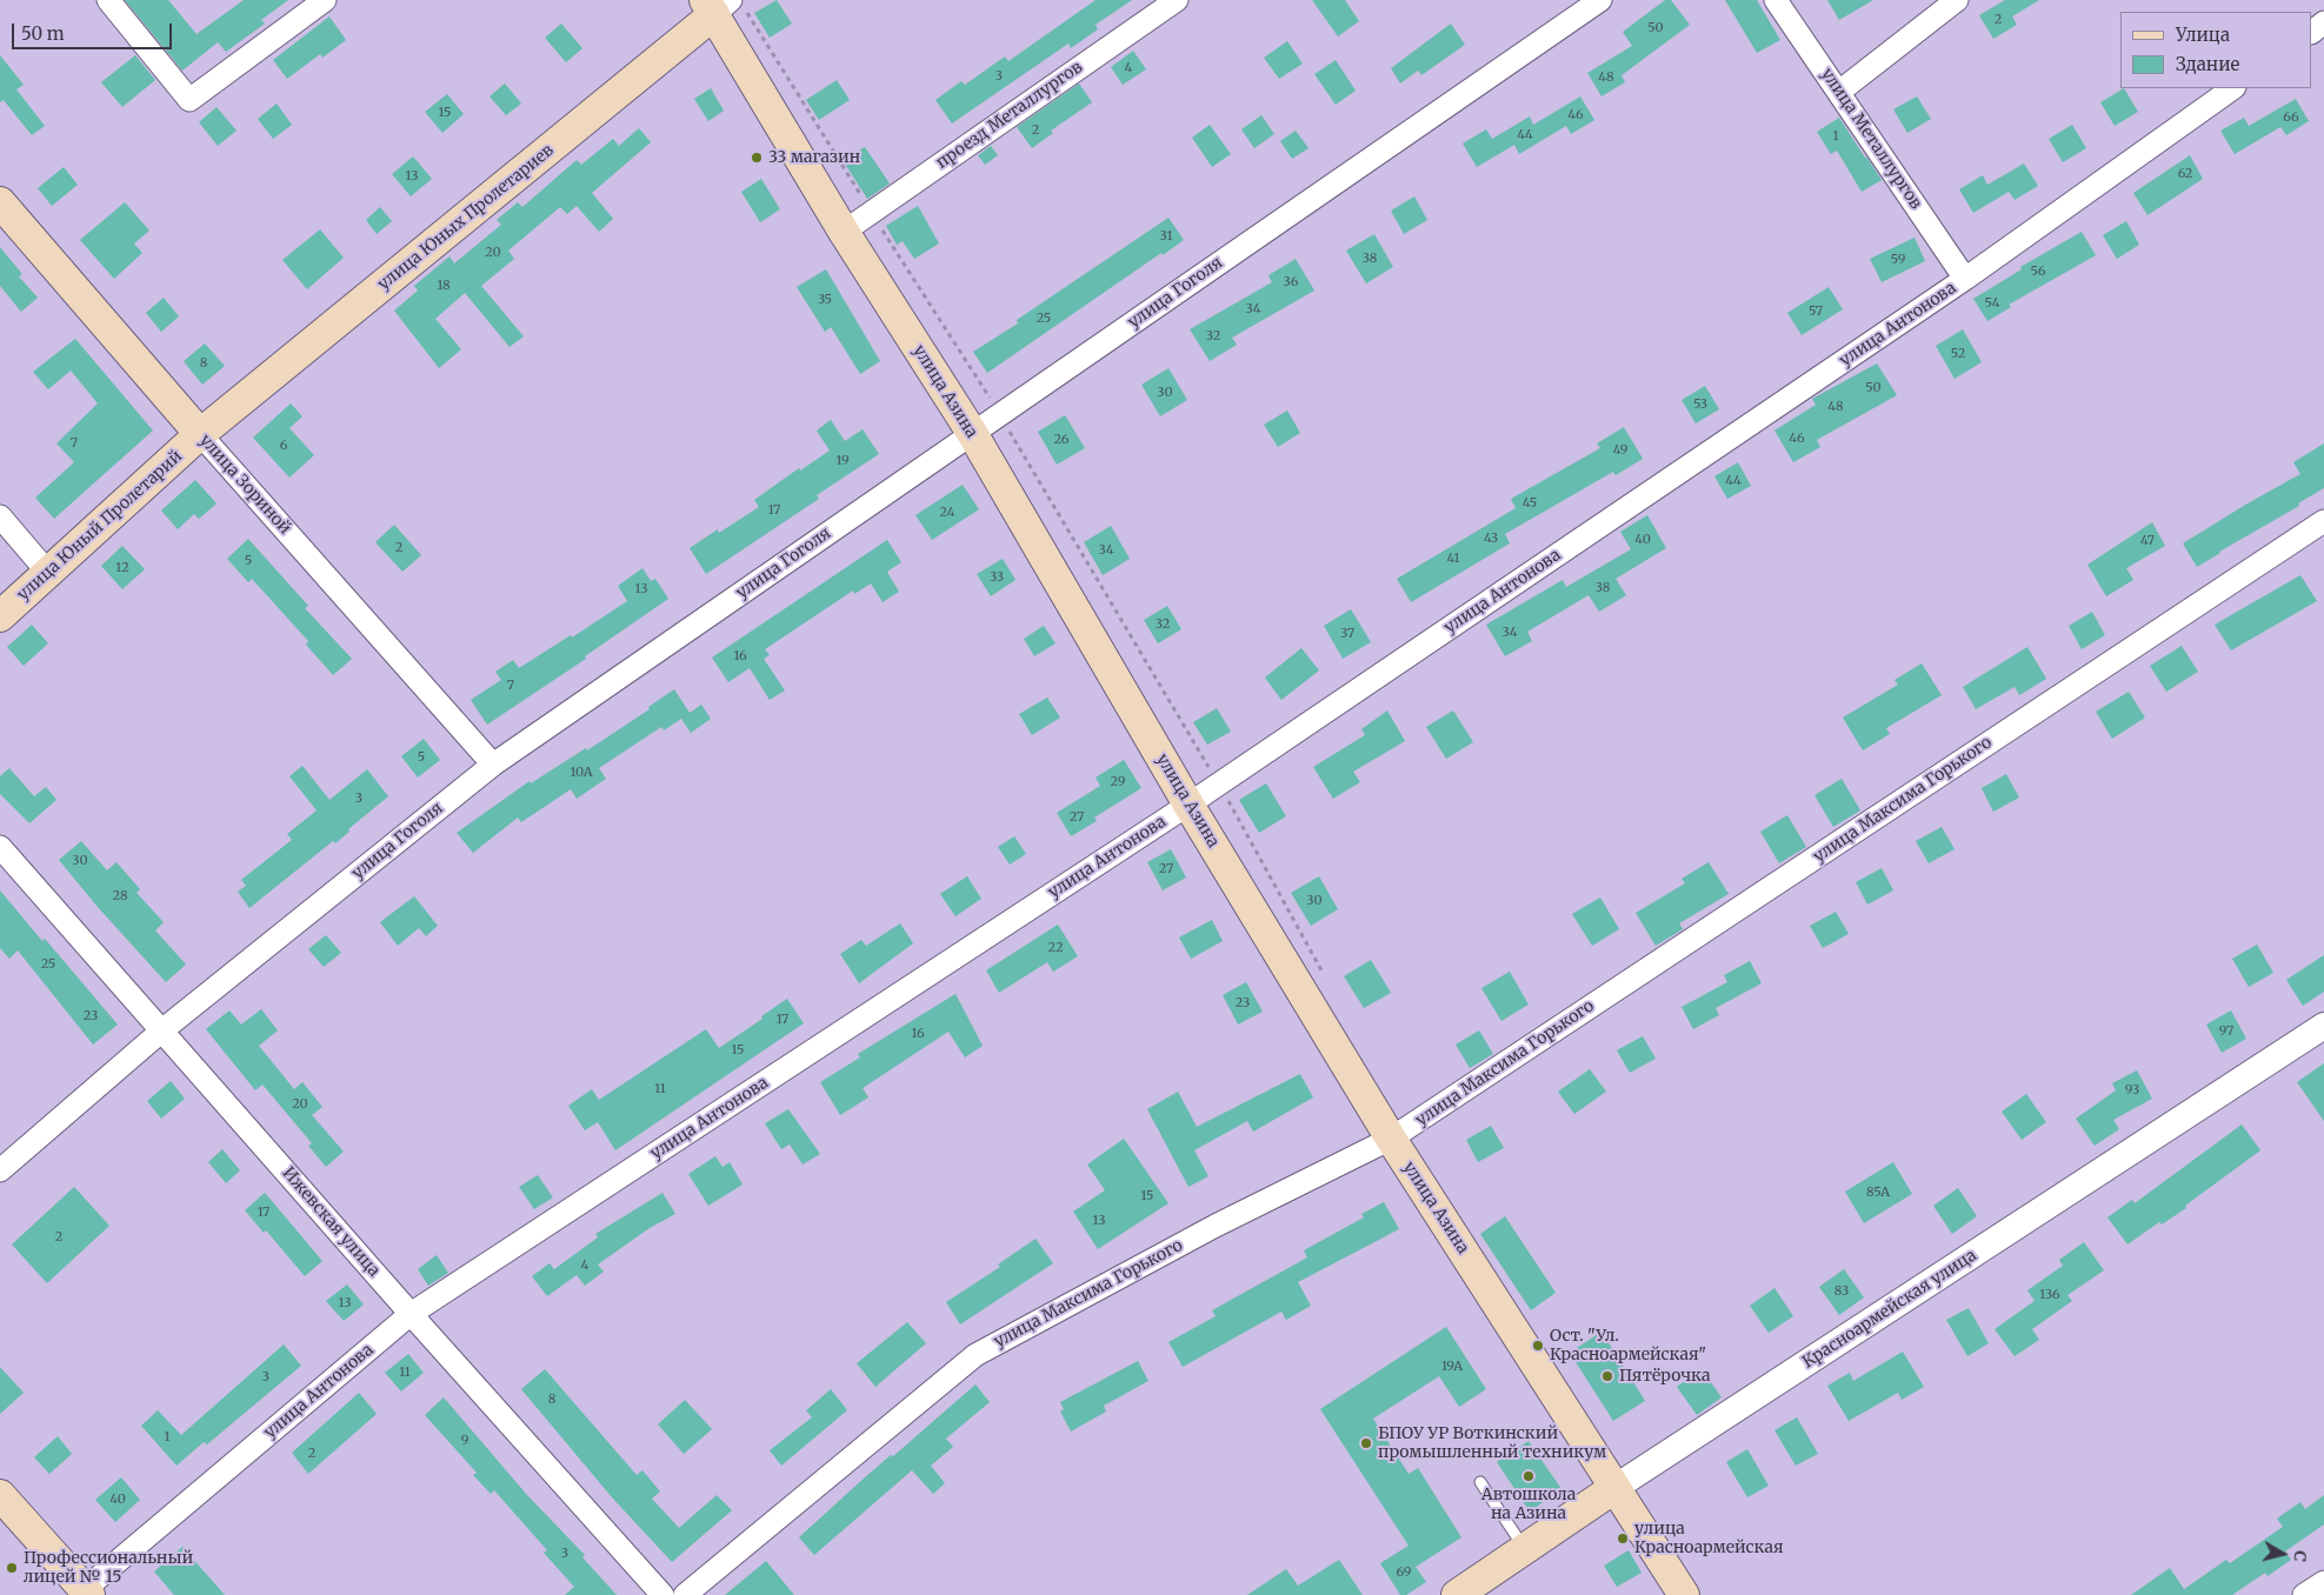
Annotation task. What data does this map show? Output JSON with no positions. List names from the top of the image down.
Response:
{
  "streets": {
    "main road": [
      "улица Юных Пролетариев",
      "улица Азина",
      "улица Зориной",
      "улица Юный Пролетарий",
      "Красноармейская улица"
    ],
    "street": [
      "проезд Металлургов",
      "улица Металлургов",
      "улица Гоголя",
      "улица Антонова",
      "улица Максима Горького",
      "Ижевская улица"
    ]
  },
  "crossings": [
    ["проезд Металлургов", "улица Азина"],
    ["улица Металлургов", "улица Антонова"],
    ["улица Юных Пролетариев", "улица Азина"],
    ["улица Юных Пролетариев", "улица Зориной"],
    ["улица Юных Пролетариев", "улица Юный Пролетарий"],
    ["улица Гоголя", "улица Азина"],
    ["улица Гоголя", "улица Зориной"],
    ["улица Гоголя", "Ижевская улица"],
    ["улица Антонова", "улица Азина"],
    ["улица Антонова", "Ижевская улица"],
    ["улица Азина", "улица Максима Горького"],
    ["улица Азина", "Красноармейская улица"],
    ["улица Зориной", "улица Юный Пролетарий"]
  ],
  "places": [
    "33 магазин",
    "Ост. \"Ул. Красноармейская\"",
    "Пятёрочка",
    "БПОУ УР Воткинский промышленный техникум",
    "Автошкола на Азина",
    "улица Красноармейская",
    "Профессиональный лицей № 15"
  ],
  "house_numbers": [
    "2",
    "50",
    "4",
    "3",
    "48",
    "15",
    "46",
    "66",
    "2",
    "44",
    "1",
    "62",
    "13",
    "31",
    "20",
    "38",
    "59",
    "56",
    "36",
    "18",
    "35",
    "54",
    "34",
    "57",
    "25",
    "32",
    "52",
    "8",
    "50",
    "30",
    "53",
    "48",
    "46",
    "26",
    "7",
    "6",
    "49",
    "19",
    "44",
    "45",
    "17",
    "24",
    "43",
    "40",
    "47",
    "2",
    "34",
    "41",
    "5",
    "12",
    "33",
    "38",
    "13",
    "32",
    "34",
    "37",
    "16",
    "7",
    "5",
    "10А",
    "29",
    "3",
    "27",
    "30",
    "27",
    "28",
    "30",
    "22",
    "25",
    "23",
    "23",
    "17",
    "97",
    "16",
    "15",
    "11",
    "93",
    "20",
    "85А",
    "15",
    "17",
    "13",
    "2",
    "4",
    "83",
    "136",
    "13",
    "19А",
    "11",
    "3",
    "8",
    "1",
    "9",
    "2",
    "40",
    "3",
    "69"
  ],
  "legend": ["Улица", "Здание"],
  "scale_bar": "50 m",
  "north": "right"
}
